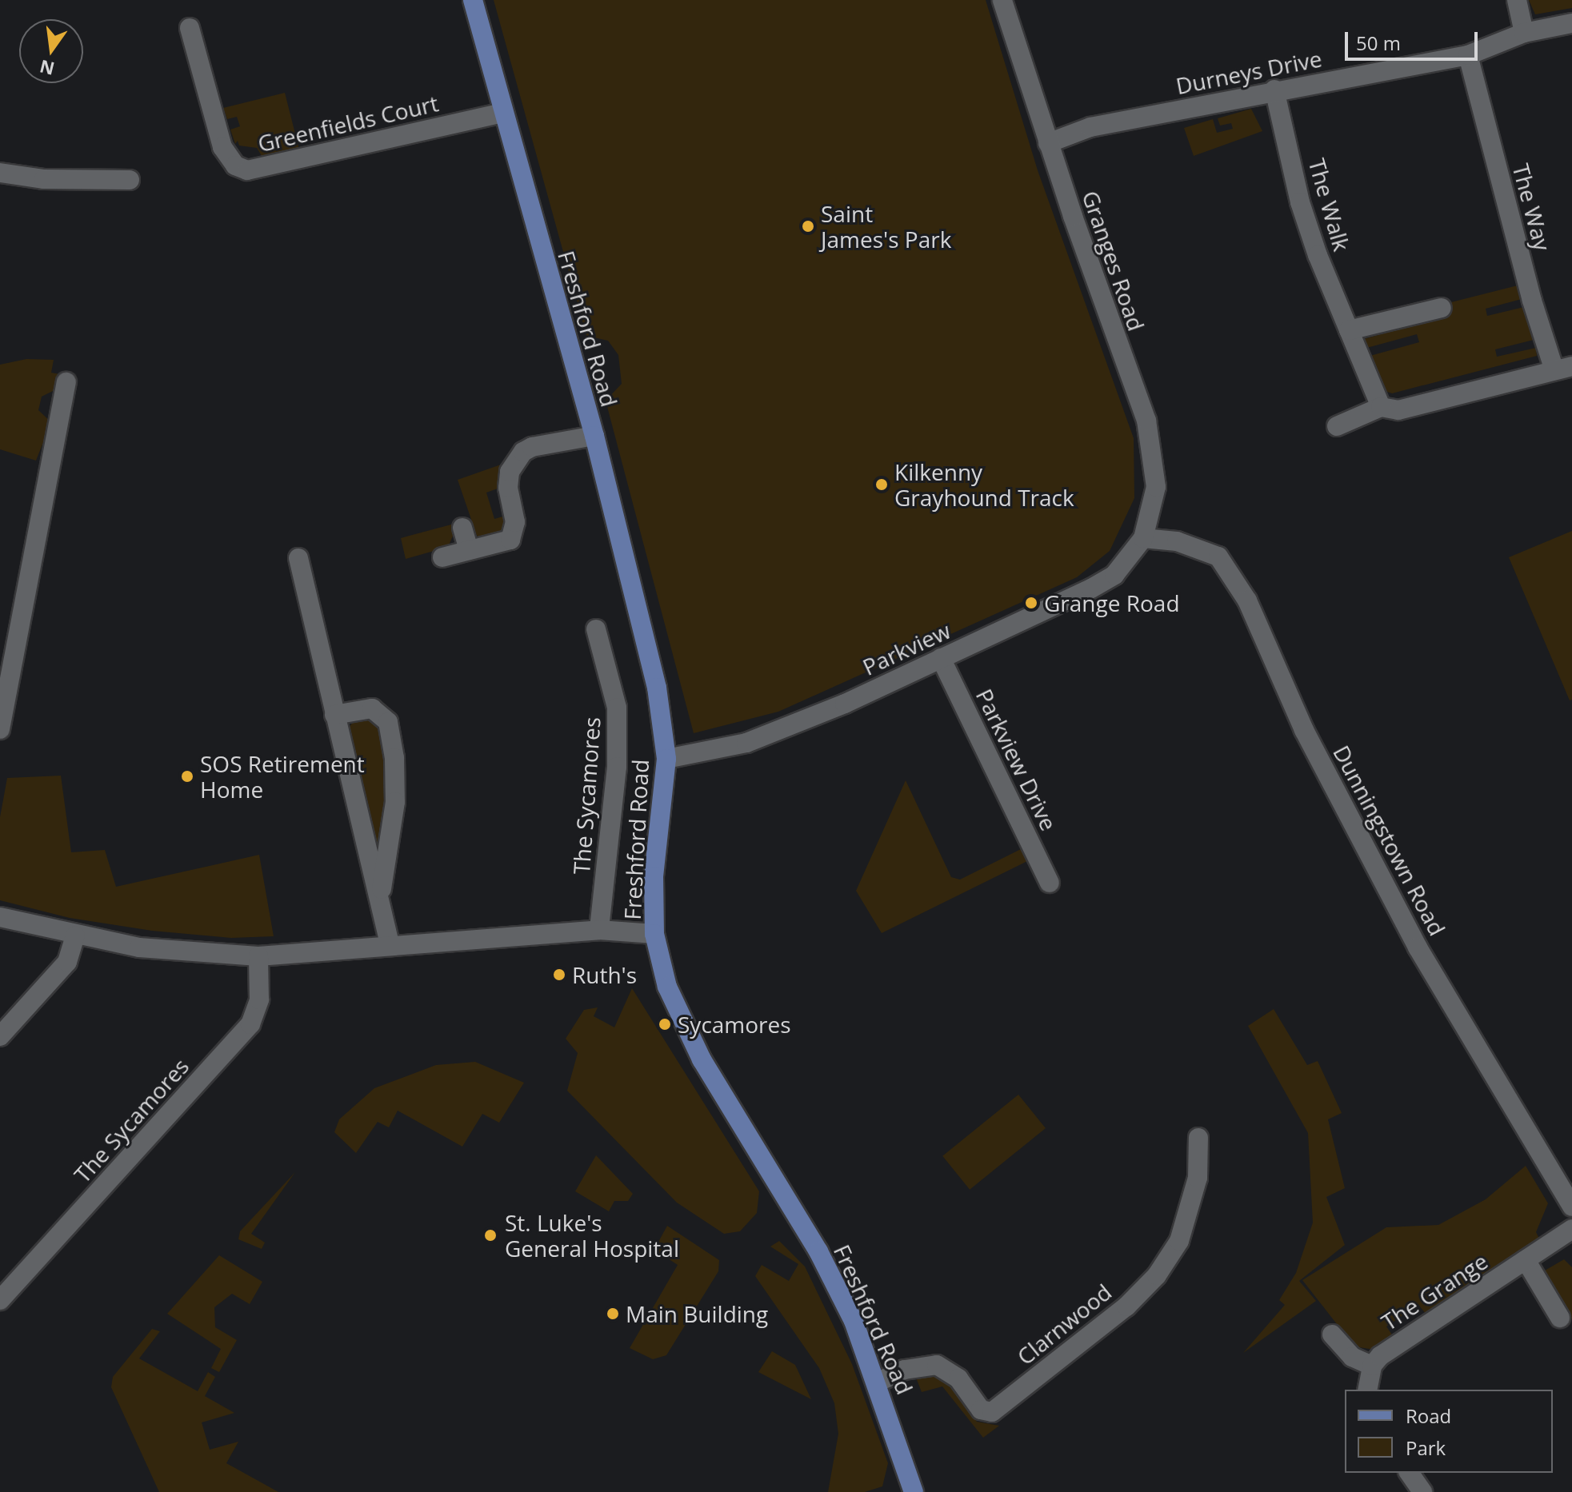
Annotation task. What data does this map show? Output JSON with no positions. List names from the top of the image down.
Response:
{
  "streets": {
    "main road": ["Freshford Road"],
    "street": [
      "Durneys Drive",
      "Greenfields Court",
      "The Walk",
      "The Way",
      "Granges Road",
      "Parkview",
      "Parkview Drive",
      "The Sycamores",
      "Dunningstown Road",
      "The Grange",
      "Clarnwood"
    ]
  },
  "crossings": [
    ["Durneys Drive", "The Walk"],
    ["Durneys Drive", "The Way"],
    ["Durneys Drive", "Granges Road"],
    ["Greenfields Court", "Freshford Road"],
    ["Granges Road", "Parkview"],
    ["Granges Road", "Dunningstown Road"],
    ["Freshford Road", "Parkview"],
    ["Freshford Road", "Clarnwood"],
    ["Parkview", "Parkview Drive"],
    ["Parkview", "Dunningstown Road"]
  ],
  "places": [
    "Saint James's Park",
    "Kilkenny Grayhound Track",
    "Grange Road",
    "SOS Retirement Home",
    "Ruth's",
    "Sycamores",
    "St. Luke's General Hospital",
    "Main Building"
  ],
  "legend": ["Road", "Park"],
  "scale_bar": "50 m",
  "north": "bottom"
}
